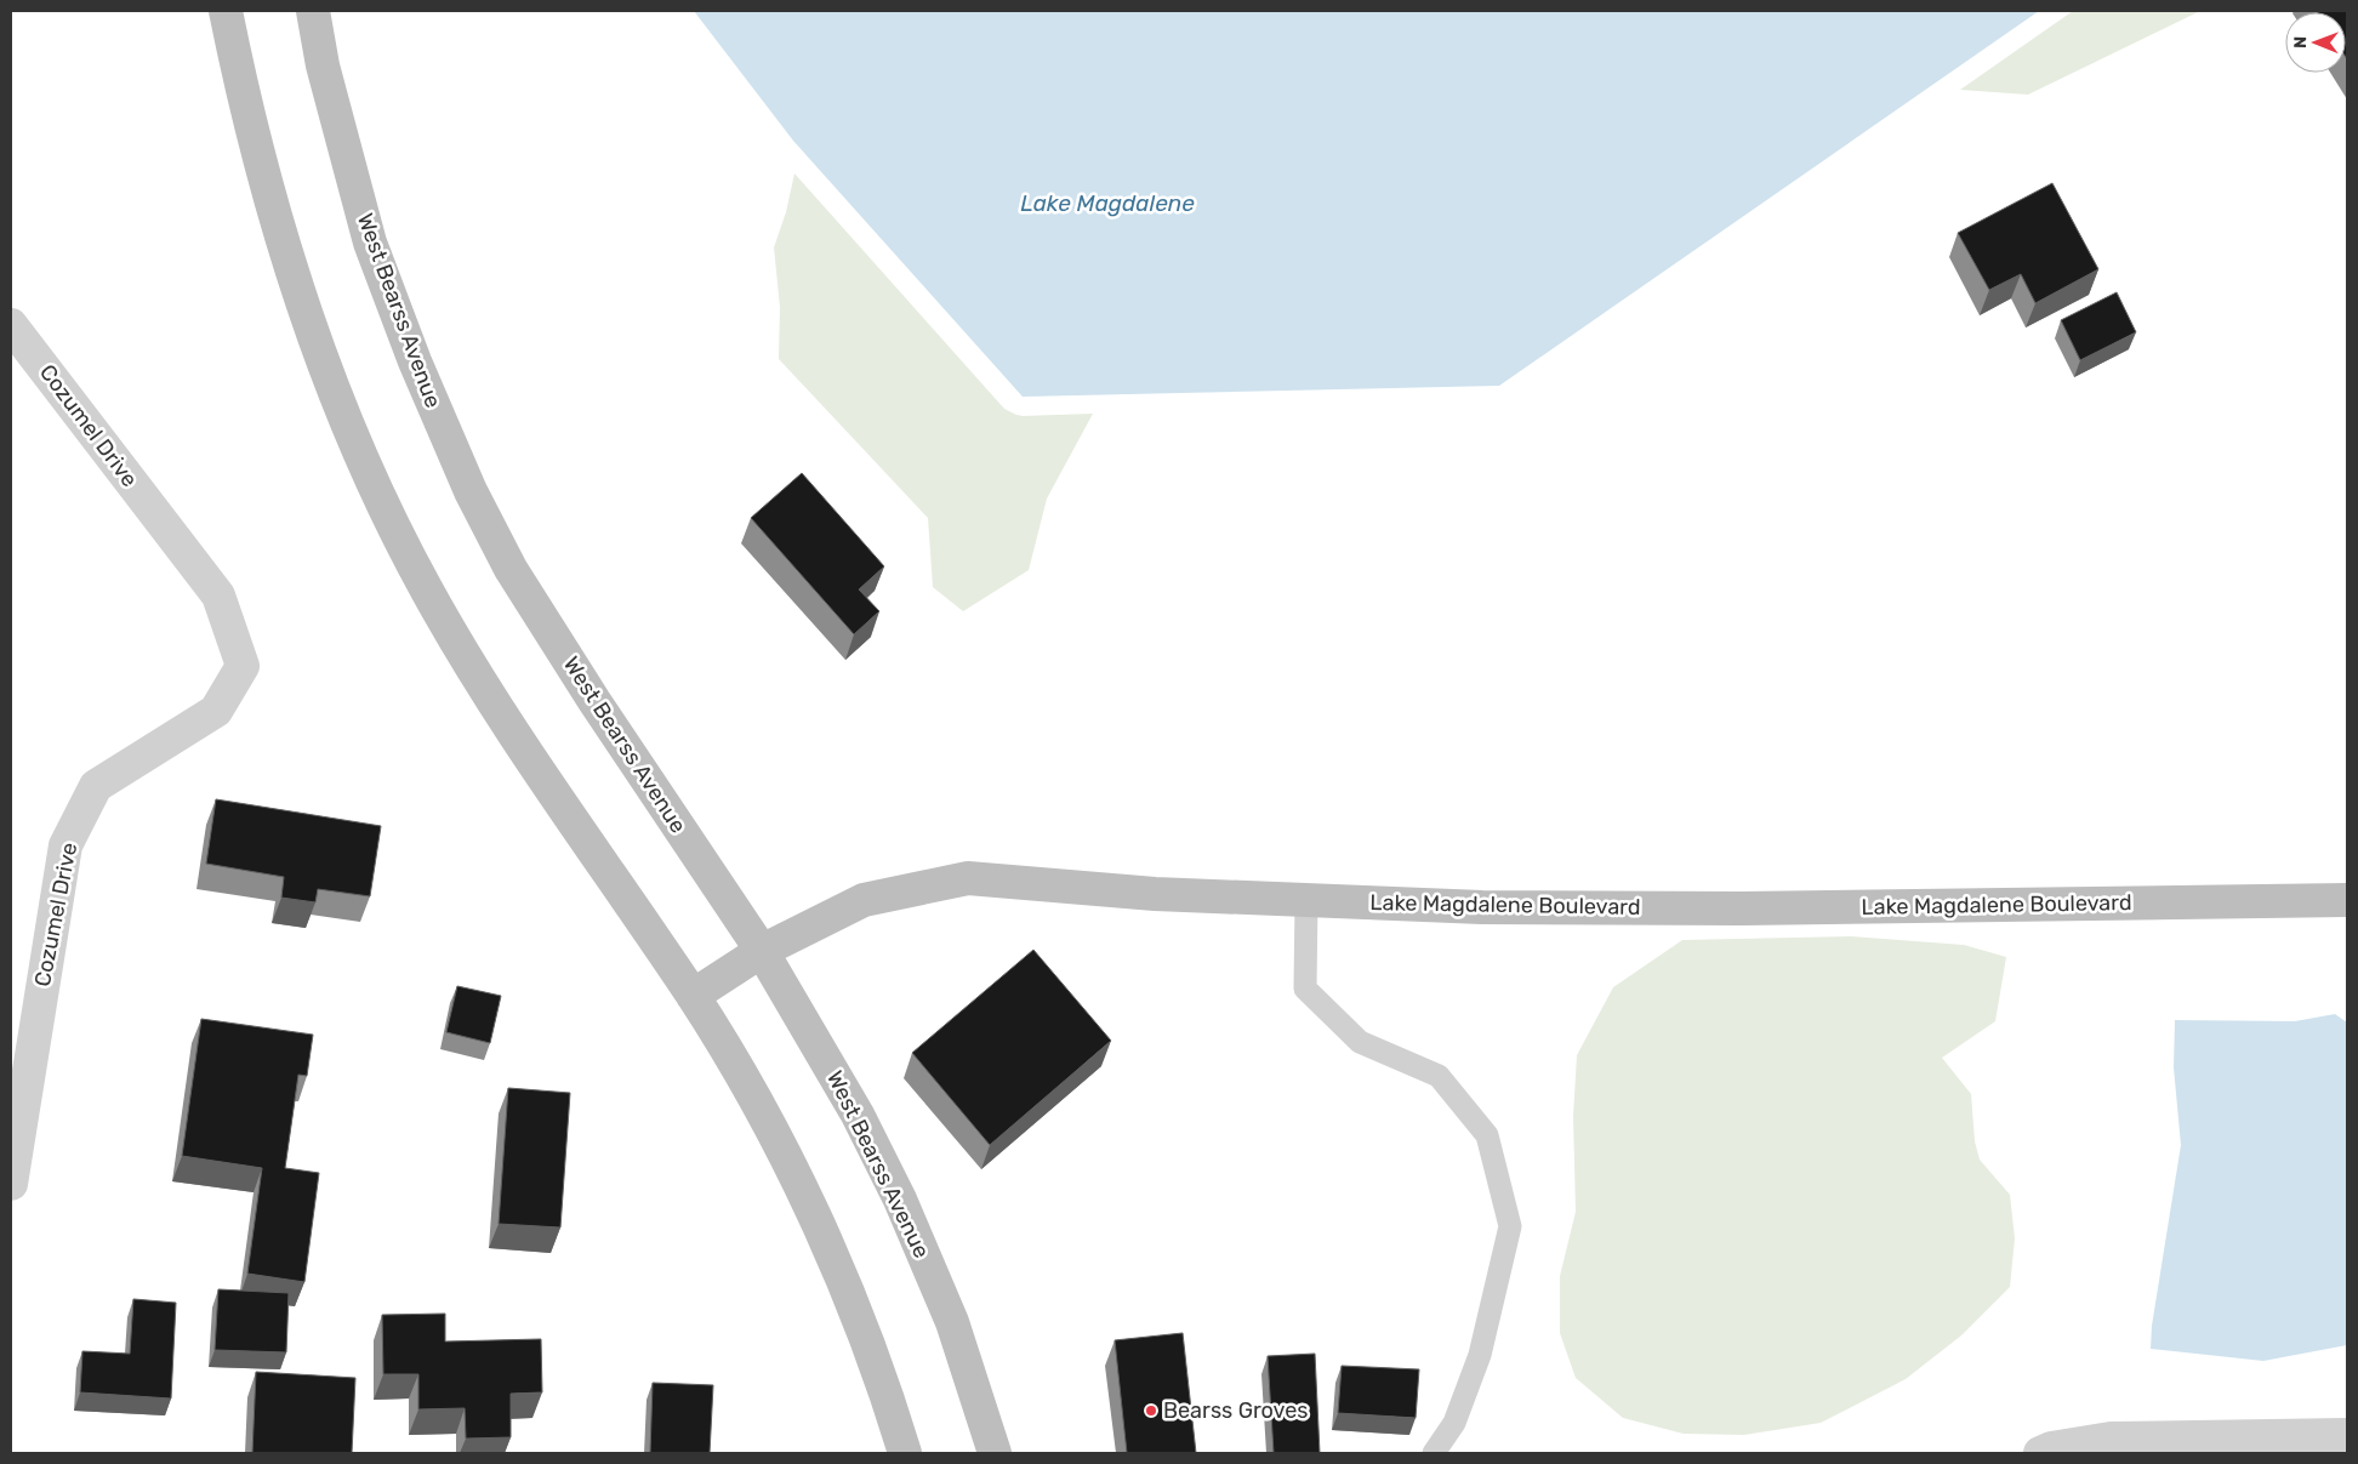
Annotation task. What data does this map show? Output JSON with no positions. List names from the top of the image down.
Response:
{
  "streets": {
    "main road": ["West Bearss Avenue", "Lake Magdalene Boulevard"],
    "street": ["Cozumel Drive"]
  },
  "crossings": [
    ["West Bearss Avenue", "Lake Magdalene Boulevard"]
  ],
  "water": ["Lake Magdalene"],
  "places": ["Bearss Groves"],
  "north": "left"
}
